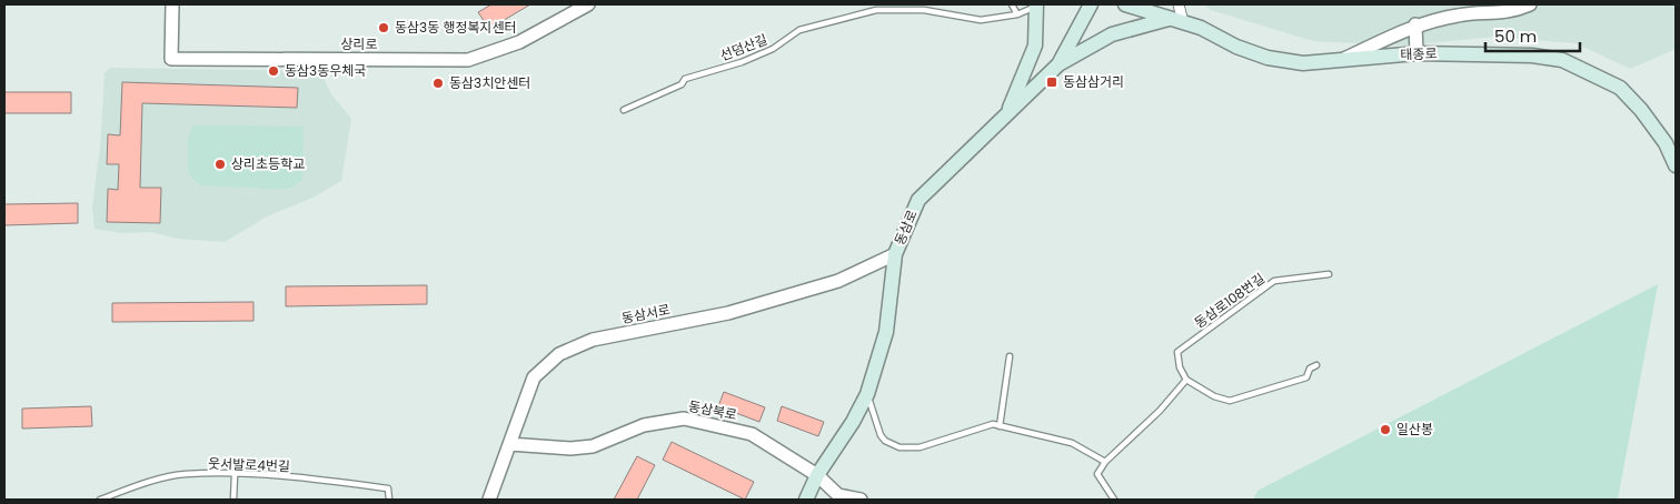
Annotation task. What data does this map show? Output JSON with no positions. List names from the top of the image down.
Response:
{
  "streets": {
    "main road": ["태종로", "동삼로"],
    "street": ["상리로", "동삼서로", "동삼북로"],
    "lane": ["선덤산길", "동삼로108번길", "웃서발로4번길"]
  },
  "crossings": [
    ["동삼로", "동삼서로"],
    ["동삼로", "동삼북로"],
    ["동삼서로", "동삼북로"]
  ],
  "places": {
    "other": [
      "동삼3동 행정복지센터",
      "동삼3동우체국",
      "동삼3치안센터",
      "상리초등학교",
      "일산봉"
    ],
    "transit": ["동삼삼거리"]
  },
  "scale_bar": "50 m"
}
